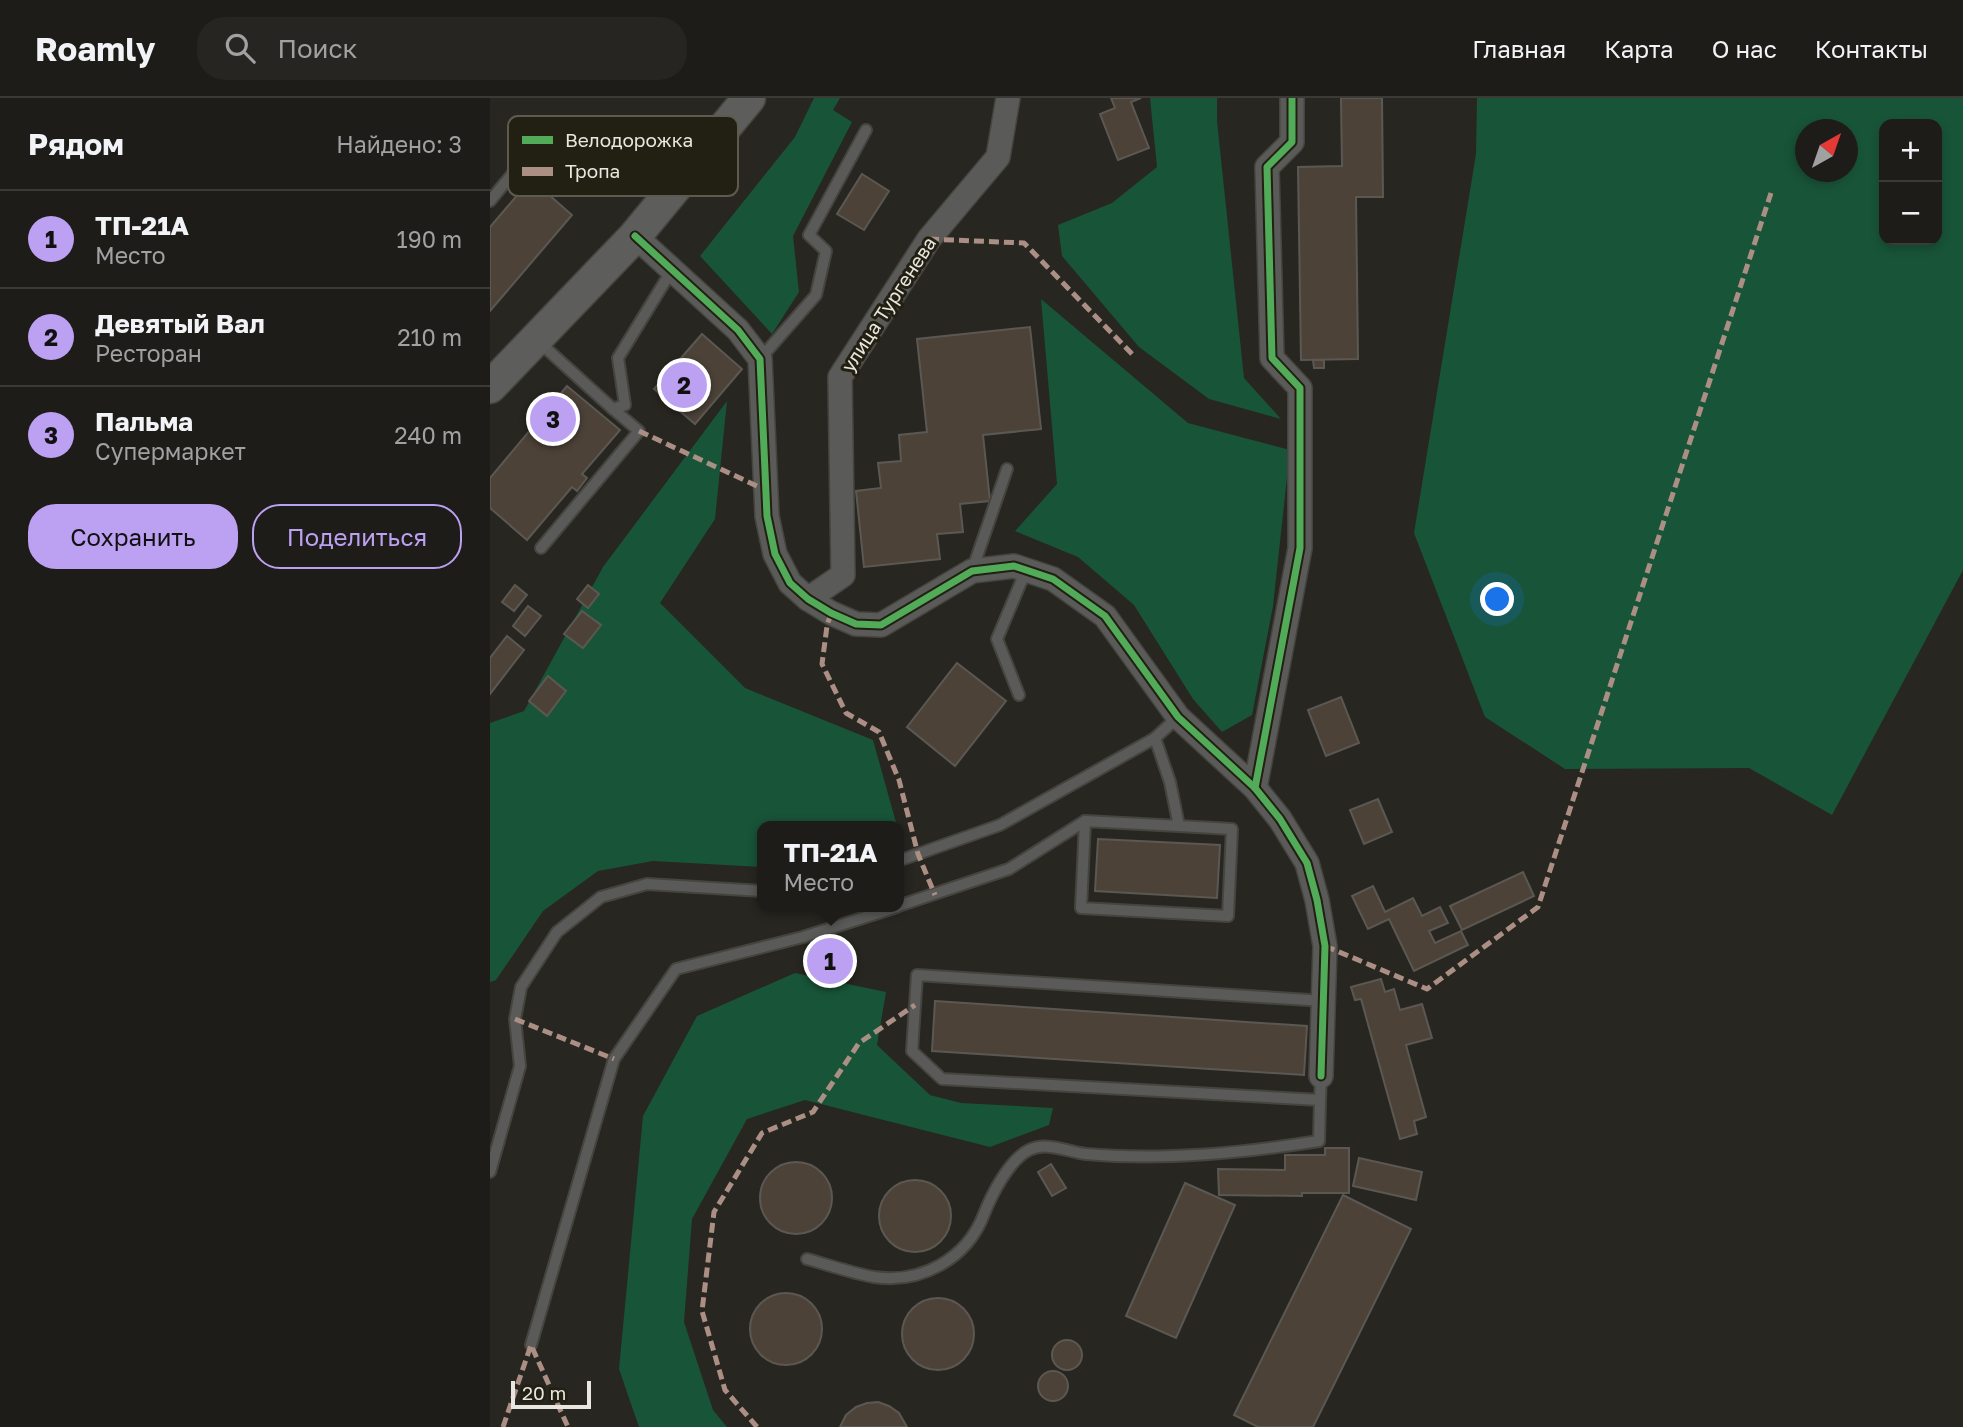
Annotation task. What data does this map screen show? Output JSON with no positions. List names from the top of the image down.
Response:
{
  "streets": {
    "street": ["улица Тургенева"]
  },
  "legend": ["Велодорожка", "Тропа"],
  "scale_bar": "20 m",
  "north": "top right",
  "page": {
    "header": "Roamly",
    "search": "Поиск",
    "nav": [
      "Главная",
      "Карта",
      "О нас",
      "Контакты"
    ],
    "heading": ["Рядом", "Найдено: 3"],
    "map_buttons": ["+", "−"],
    "list": [
      {
        "mark": "1",
        "name": "ТП-21А",
        "note": "Место",
        "value": "190 m"
      },
      {
        "mark": "2",
        "name": "Девятый Вал",
        "note": "Ресторан",
        "value": "210 m"
      },
      {
        "mark": "3",
        "name": "Пальма",
        "note": "Супермаркет",
        "value": "240 m"
      }
    ],
    "pins": ["2", "3", "1"],
    "buttons": ["Сохранить", "Поделиться"],
    "popup": ["ТП-21А", "Место"],
    "scale": "20 m"
  }
}
